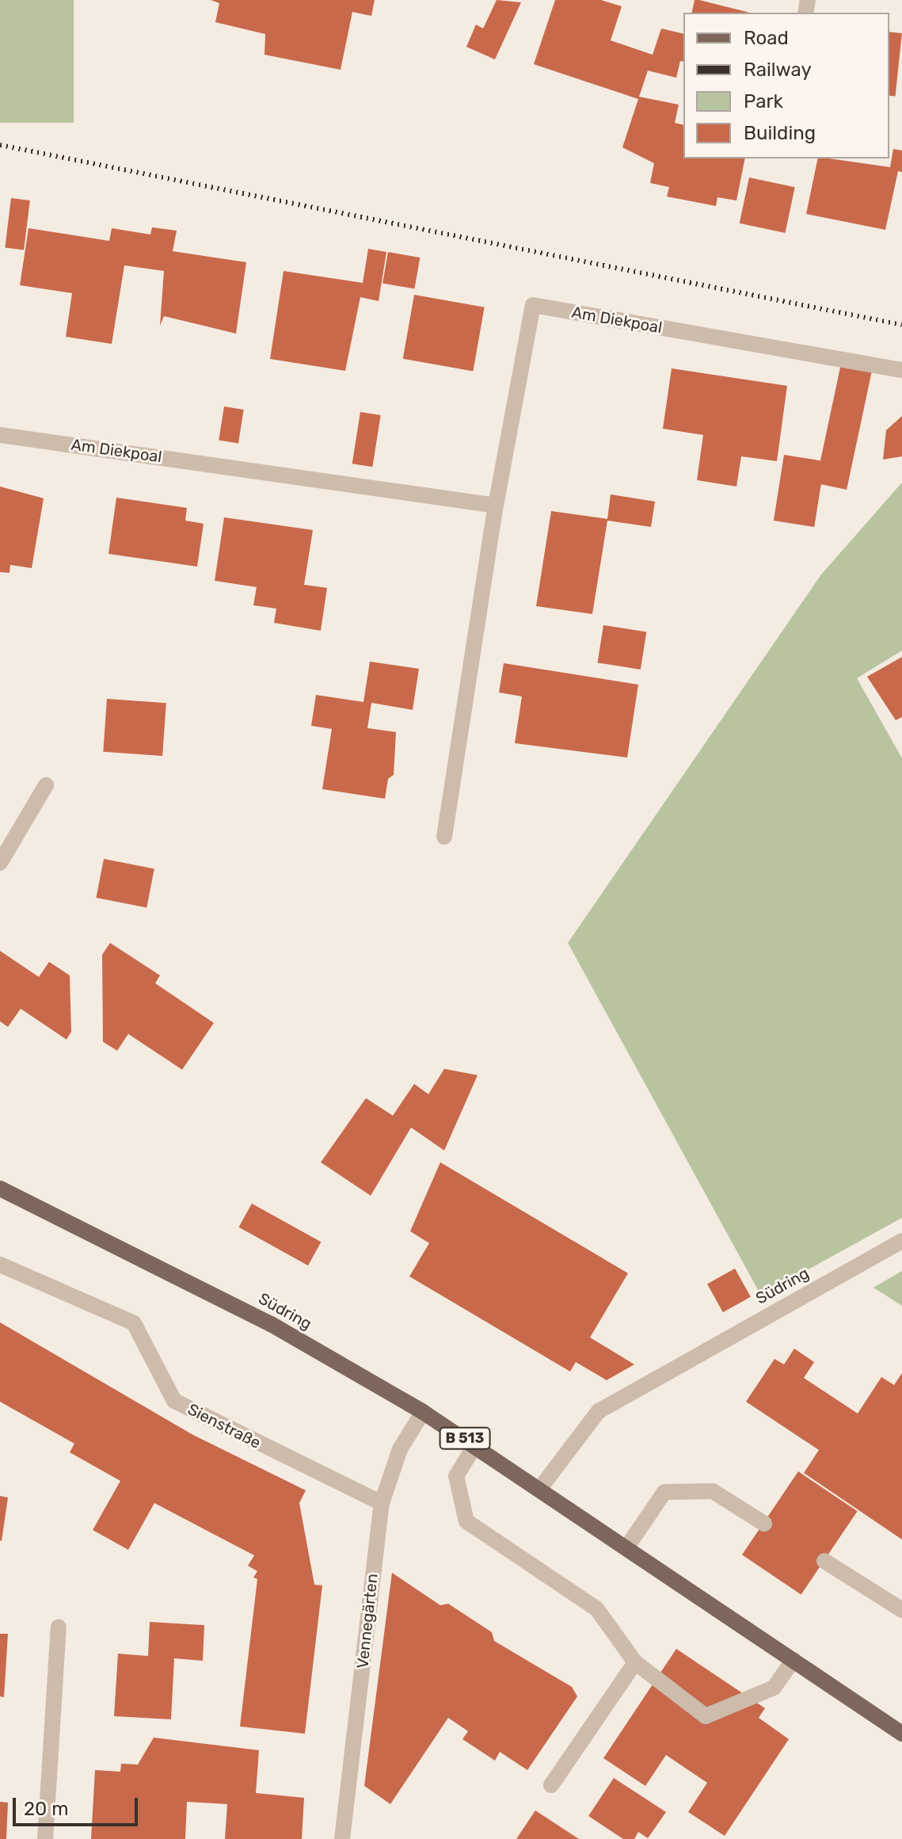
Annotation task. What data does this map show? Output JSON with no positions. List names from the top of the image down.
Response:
{
  "streets": {
    "main road": ["Südring", "B 513"],
    "street": ["Am Diekpoal", "Sienstraße", "Vennegärten"]
  },
  "crossings": [
    ["Südring", "Vennegärten"],
    ["Sienstraße", "Vennegärten"]
  ],
  "legend": [
    "Road",
    "Railway",
    "Park",
    "Building"
  ],
  "scale_bar": "20 m"
}
